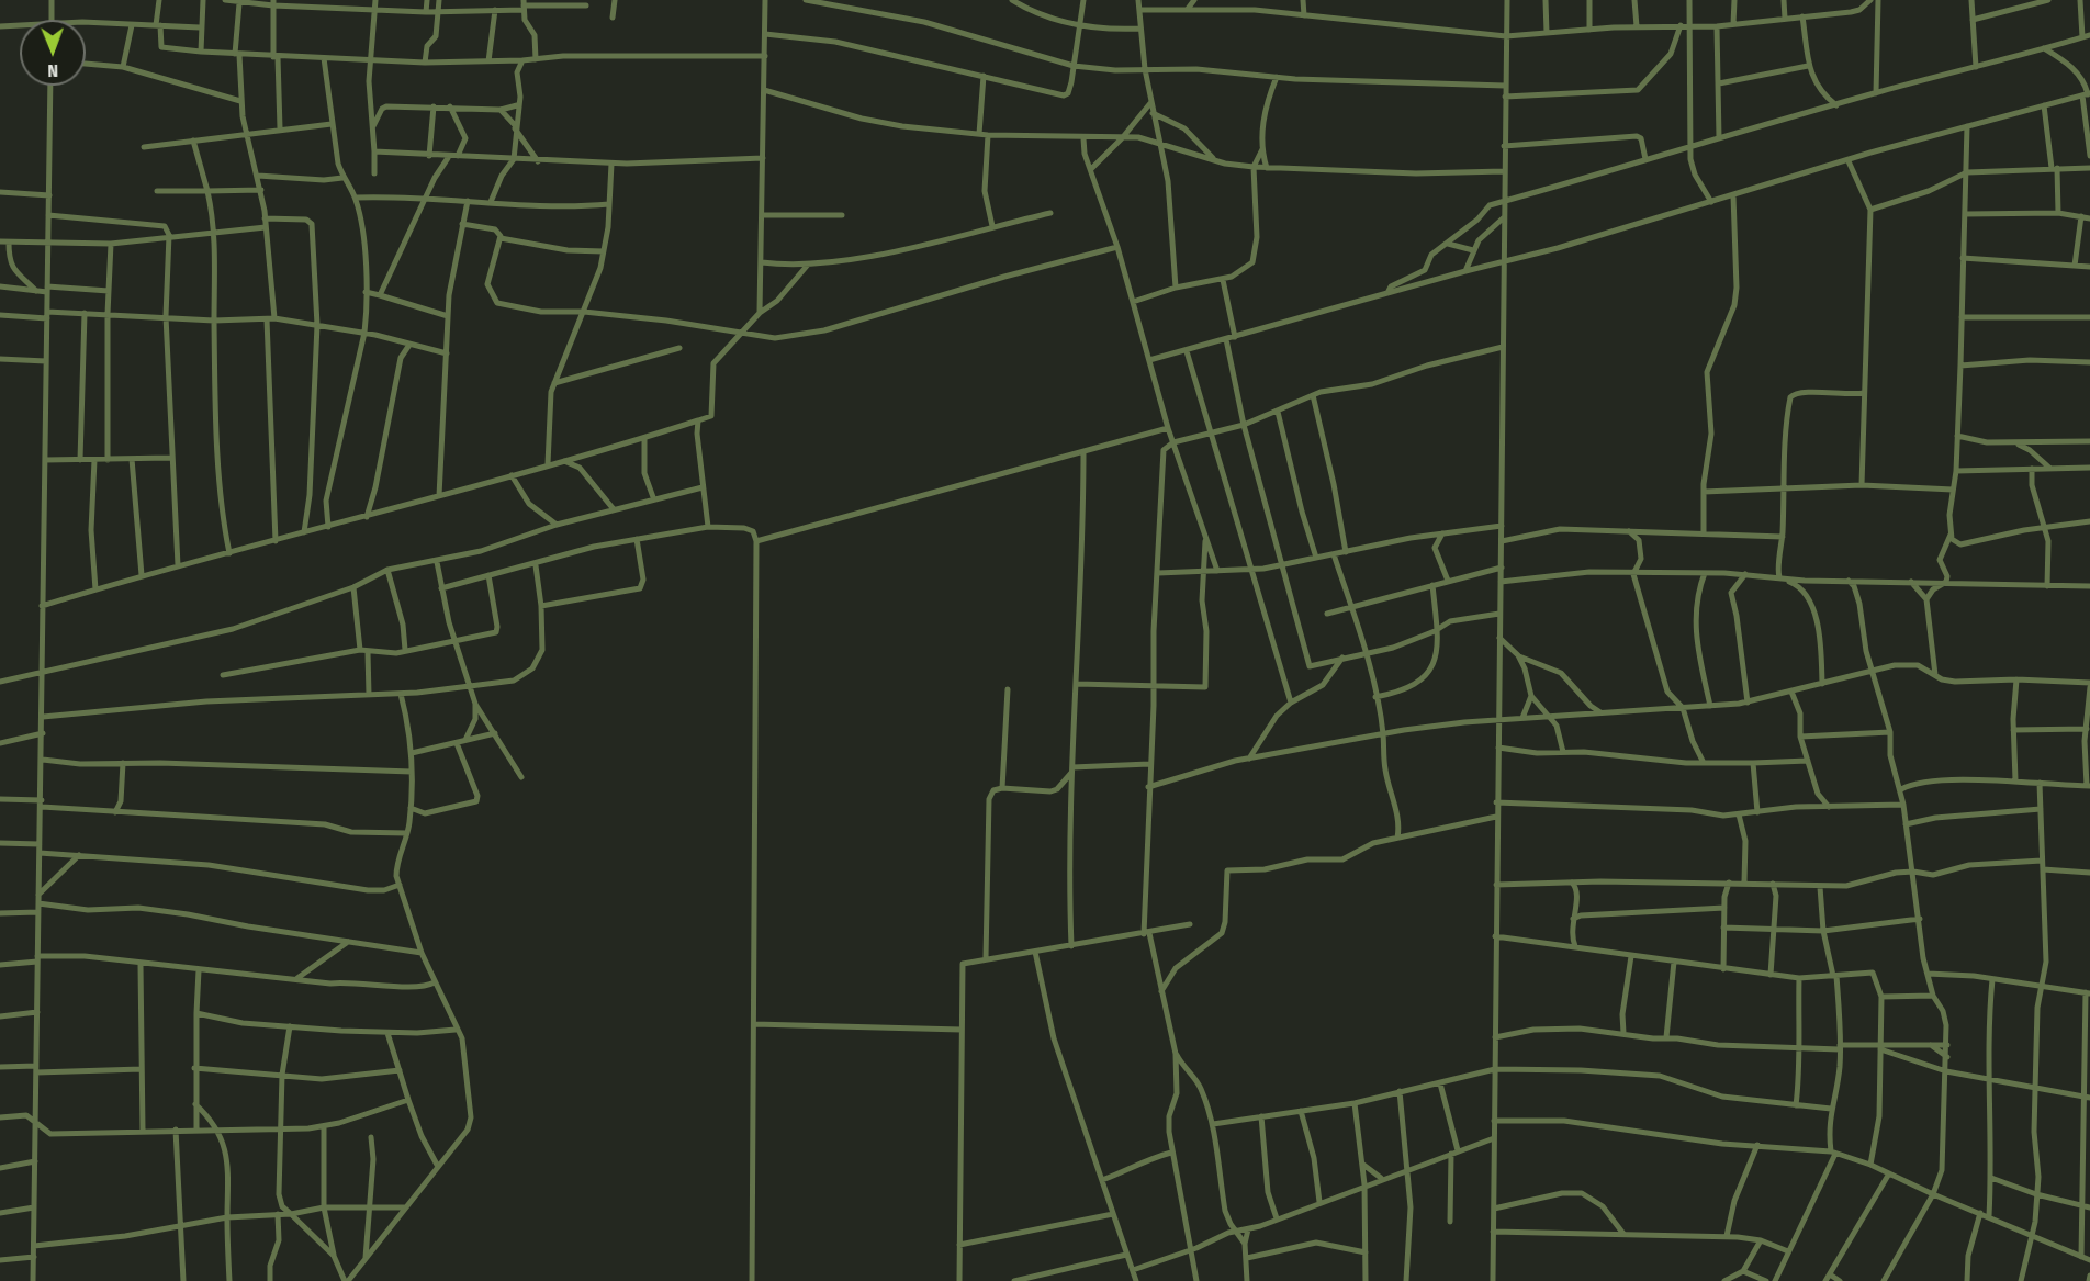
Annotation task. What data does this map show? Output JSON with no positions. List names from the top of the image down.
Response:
{
  "north": "bottom"
}
